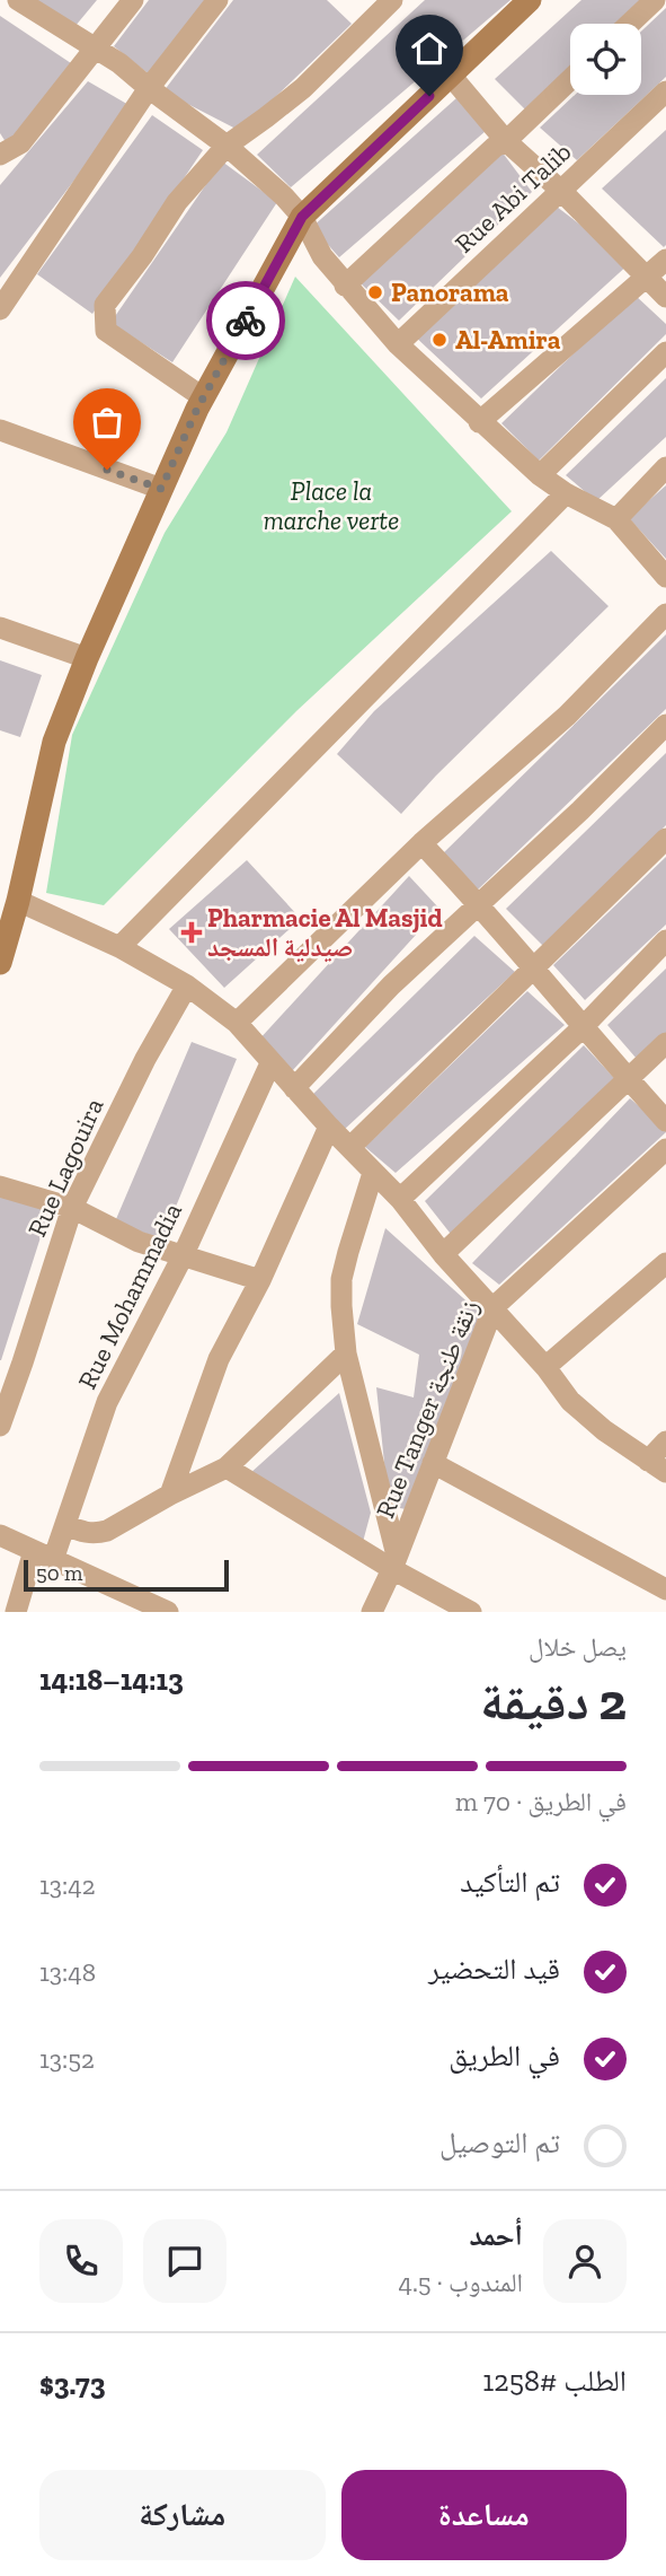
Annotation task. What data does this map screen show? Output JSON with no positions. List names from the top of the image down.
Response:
{
  "streets": {
    "street": [
      "Rue Abi Talib",
      "Rue Lagouira",
      "Rue Mohammadia",
      "Rue Tanger زنقة طنجة"
    ]
  },
  "parks": ["Place la marche verte"],
  "places": {
    "other": ["Panorama", "Al-Amira"],
    "health": ["Pharmacie Al Masjid صيدلية المسجد"]
  },
  "scale_bar": "50 m",
  "page": {
    "scale": "50 m",
    "heading": ["2 دقيقة", "يصل خلال", "14:13–14:18"],
    "panel": [
      "أحمد",
      "المندوب · 4.5",
      "الطلب #1258",
      "$3.73"
    ],
    "bar": "في الطريق · 70 m",
    "list": [
      ["تم التأكيد", "13:42"],
      ["قيد التحضير", "13:48"],
      ["في الطريق", "13:52"],
      "تم التوصيل"
    ],
    "buttons": ["مساعدة", "مشاركة"]
  }
}
